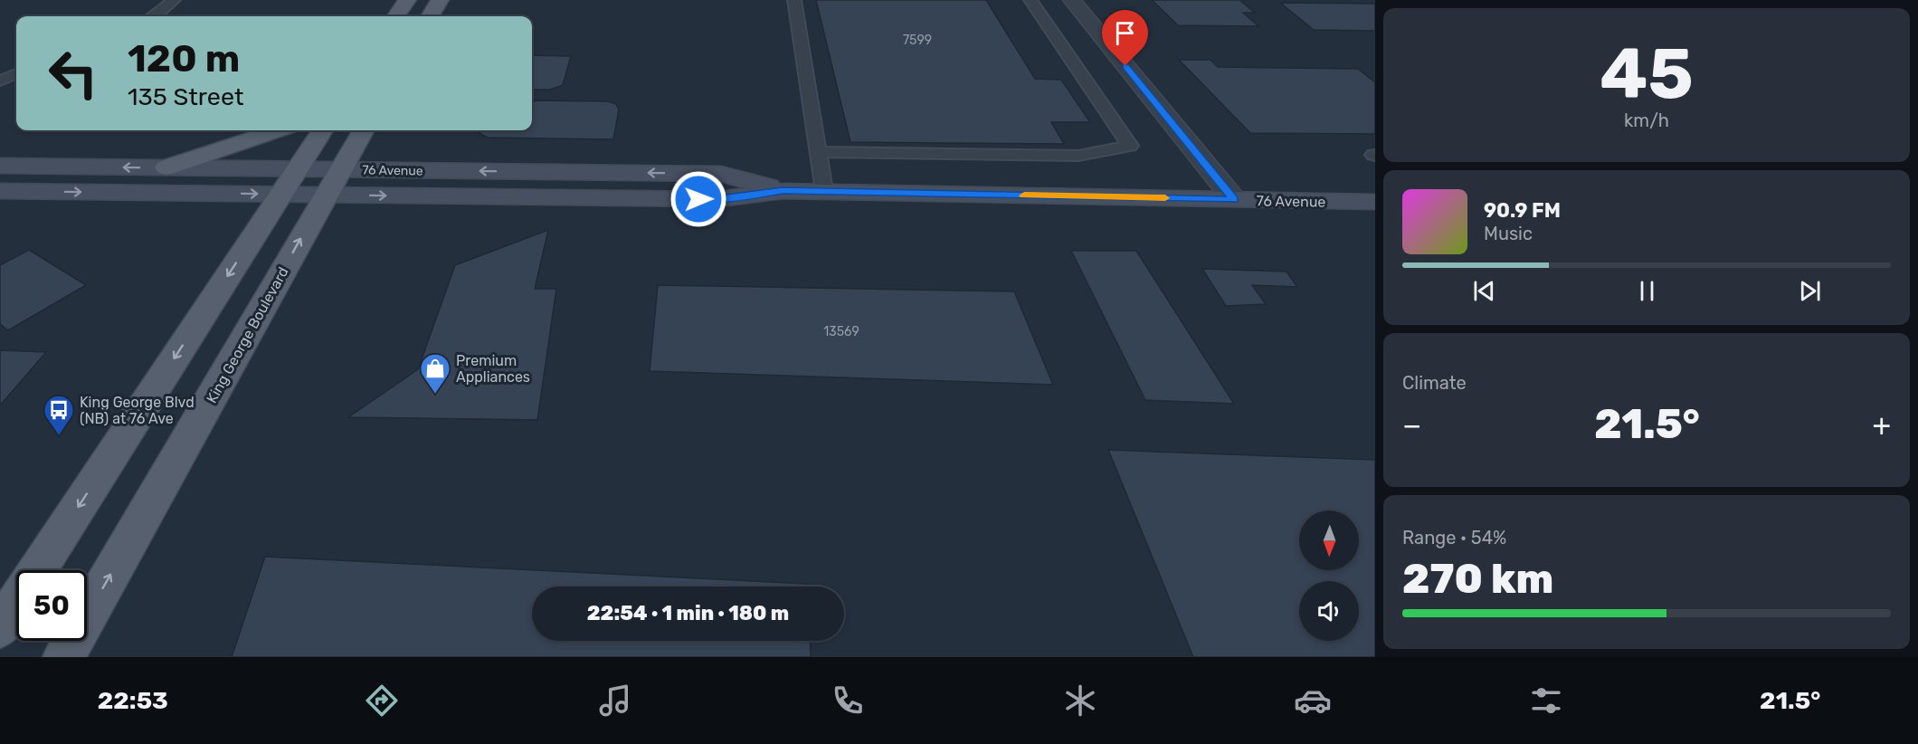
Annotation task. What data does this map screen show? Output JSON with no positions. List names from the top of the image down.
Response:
{
  "streets": {
    "main road": ["76 Avenue", "King George Boulevard"]
  },
  "crossings": [
    ["76 Avenue", "King George Boulevard"]
  ],
  "places": {
    "shop": ["Premium Appliances"],
    "bus stop": ["King George Blvd (NB) at 76 Ave"]
  },
  "house_numbers": ["7599", "13569"],
  "north": "bottom",
  "page": {
    "tile": [
      ["45", "km/h"],
      "Climate",
      ["Range · 54%", "270 km"]
    ],
    "turn": ["120 m", "135 Street"],
    "song": ["90.9 FM", "Music"],
    "heat": ["−", "21.5°", "+"],
    "limit": "50",
    "trip": "22:54 · 1 min · 180 m",
    "tabs": ["22:53", "21.5°"]
  }
}
